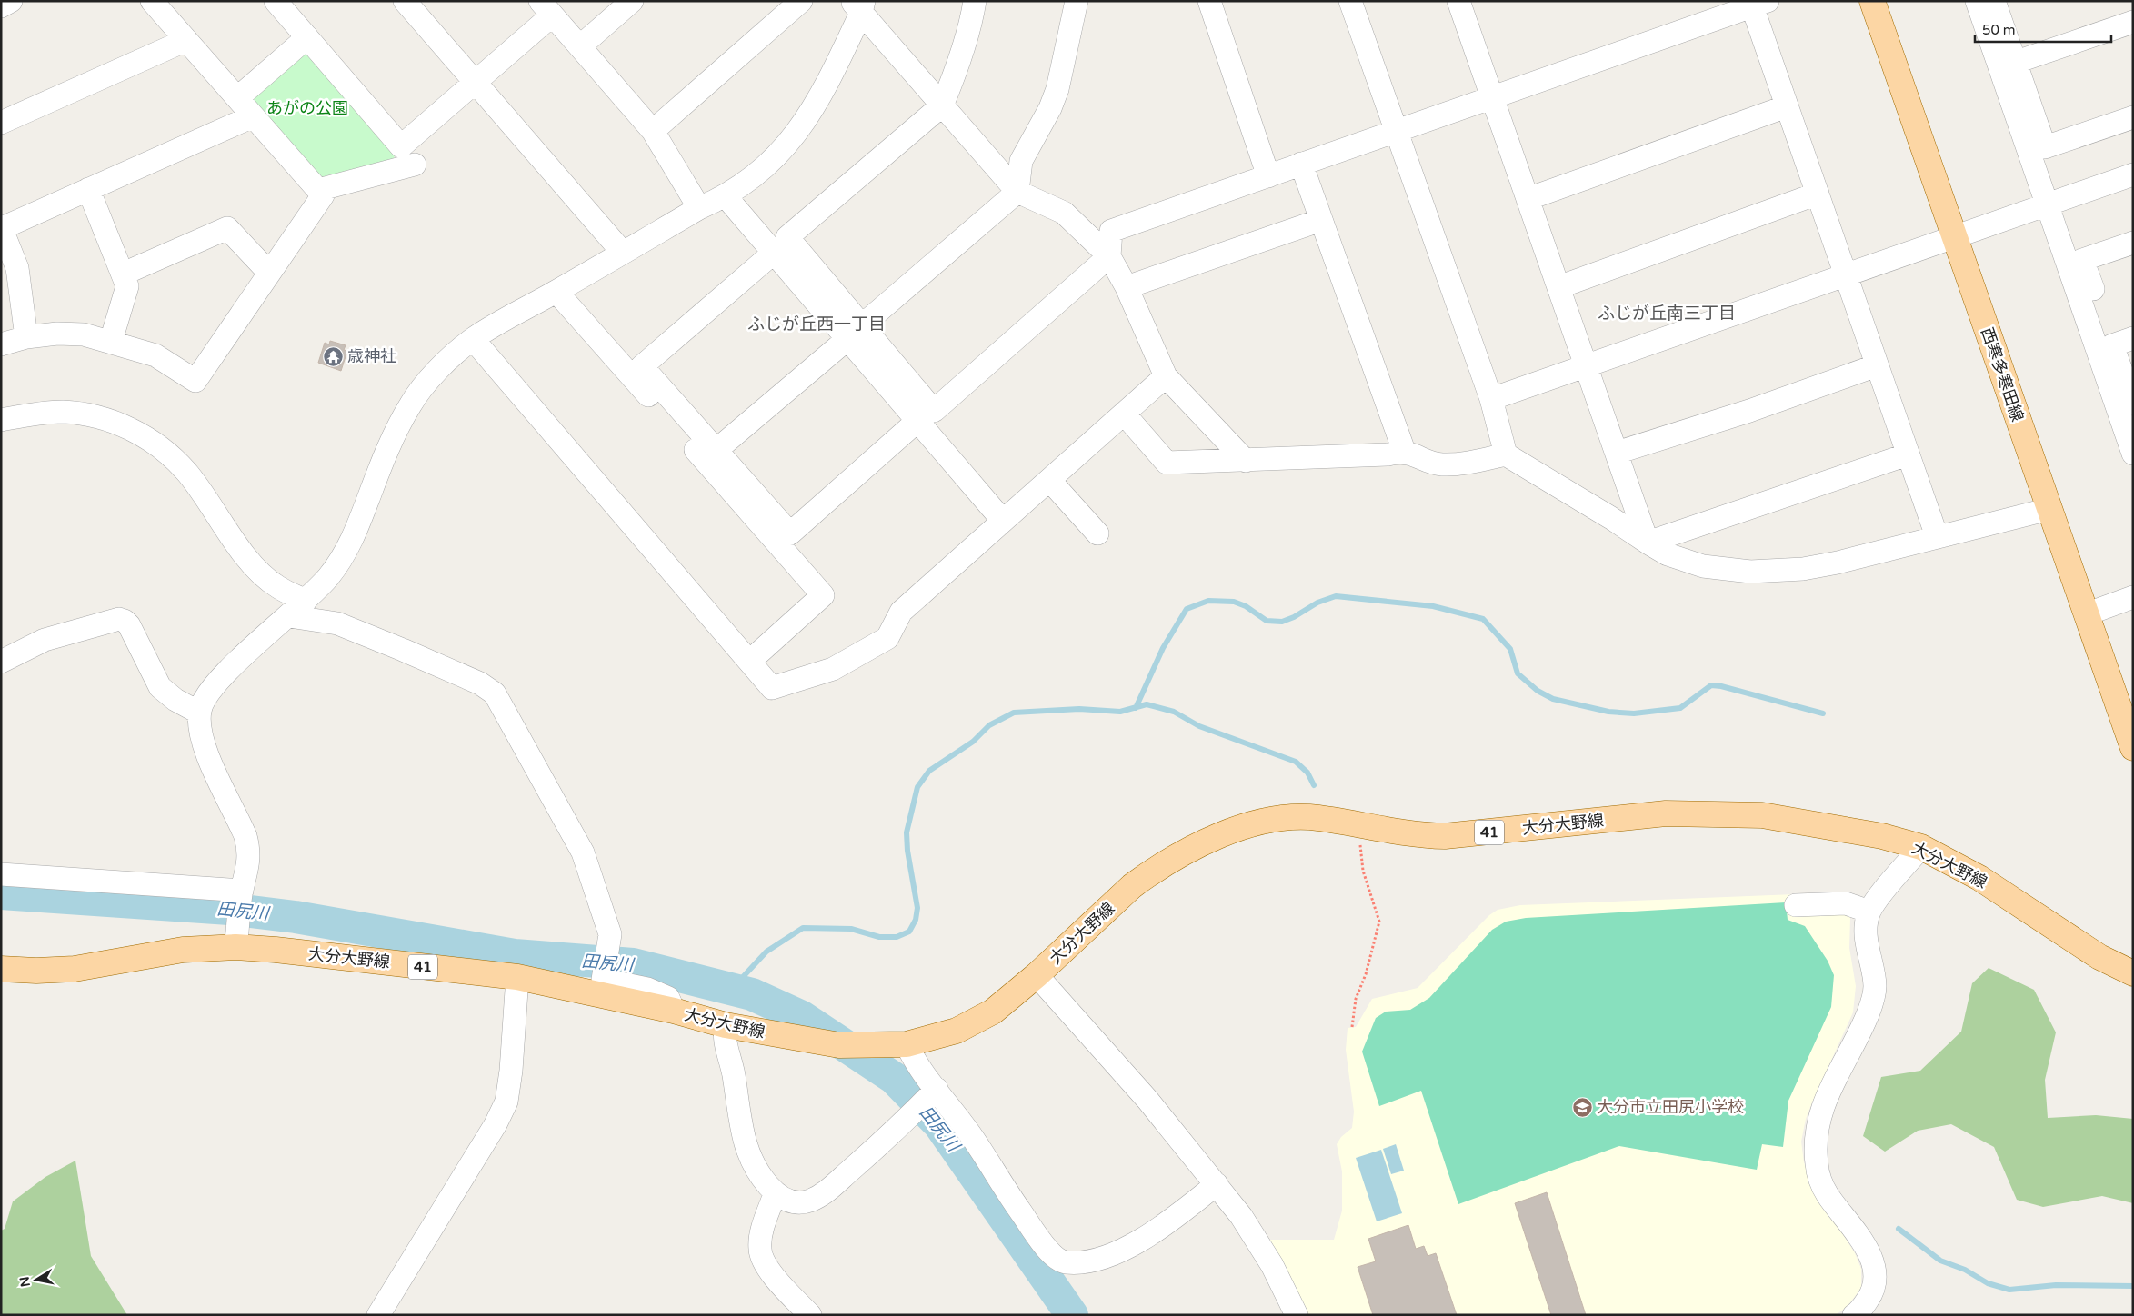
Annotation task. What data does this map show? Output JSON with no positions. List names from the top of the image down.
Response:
{
  "streets": {
    "main road": ["西寒多寒田線", "大分大野線", "41"]
  },
  "districts": ["ふじが丘南三丁目", "ふじが丘西一丁目"],
  "water": ["田尻川"],
  "parks": ["あがの公園"],
  "places": {
    "temple": ["歳神社"],
    "school or university": ["大分市立田尻小学校"]
  },
  "scale_bar": "50 m",
  "north": "left"
}
